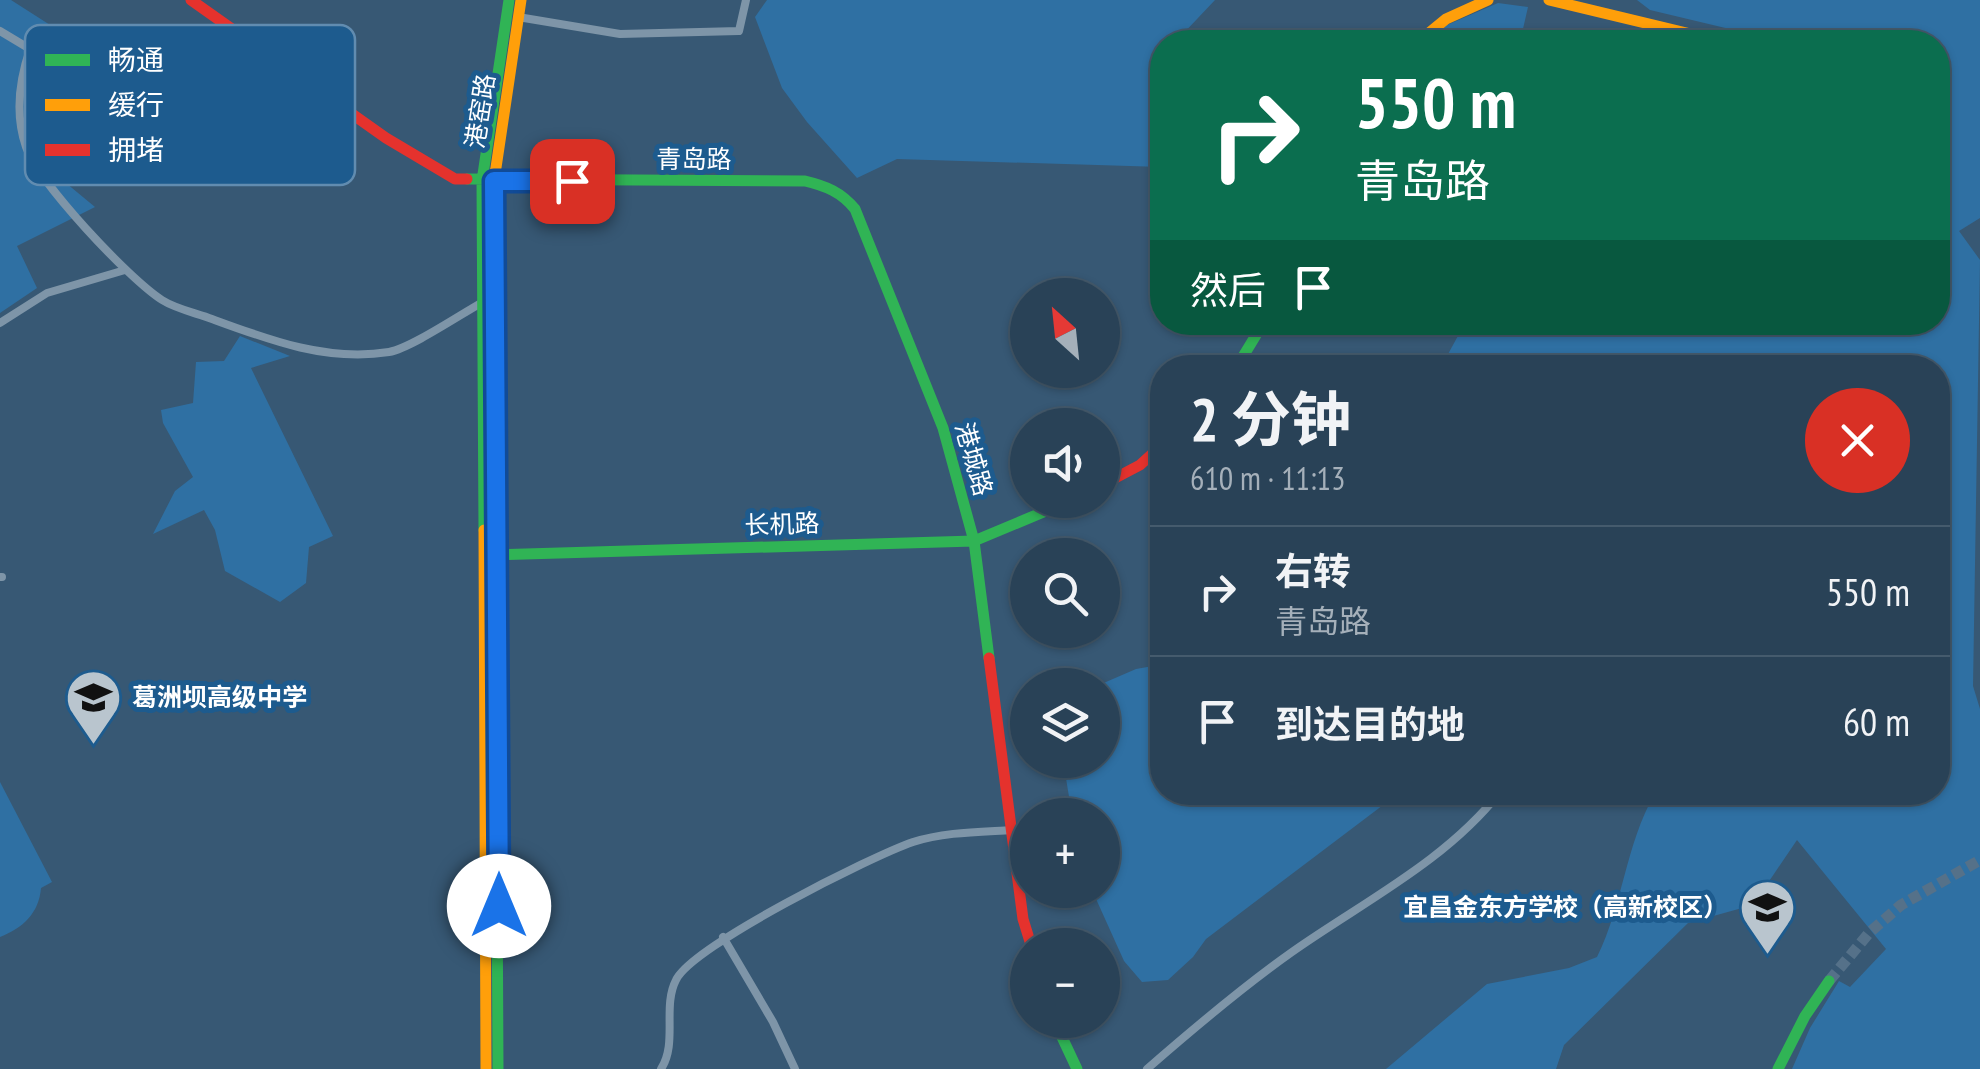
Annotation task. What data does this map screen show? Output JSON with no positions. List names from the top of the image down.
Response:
{
  "streets": {
    "street": [
      "港窑路",
      "青岛路",
      "港城路",
      "长机路"
    ]
  },
  "crossings": [
    ["港窑路", "青岛路"],
    ["港窑路", "长机路"],
    ["青岛路", "港城路"],
    ["港城路", "长机路"]
  ],
  "places": {
    "school or university": ["葛洲坝高级中学", "宜昌金东方学校（高新校区）"]
  },
  "legend": ["畅通", "缓行", "拥堵"],
  "north": "top left",
  "page": {
    "turn": ["550 m", "青岛路"],
    "then": "然后",
    "map_buttons": ["+", "−"],
    "heading": ["2 分钟", "610 m · 11:13"],
    "list": [
      {
        "name": "右转",
        "note": "青岛路",
        "value": "550 m"
      },
      {
        "name": "到达目的地",
        "value": "60 m"
      }
    ]
  }
}
